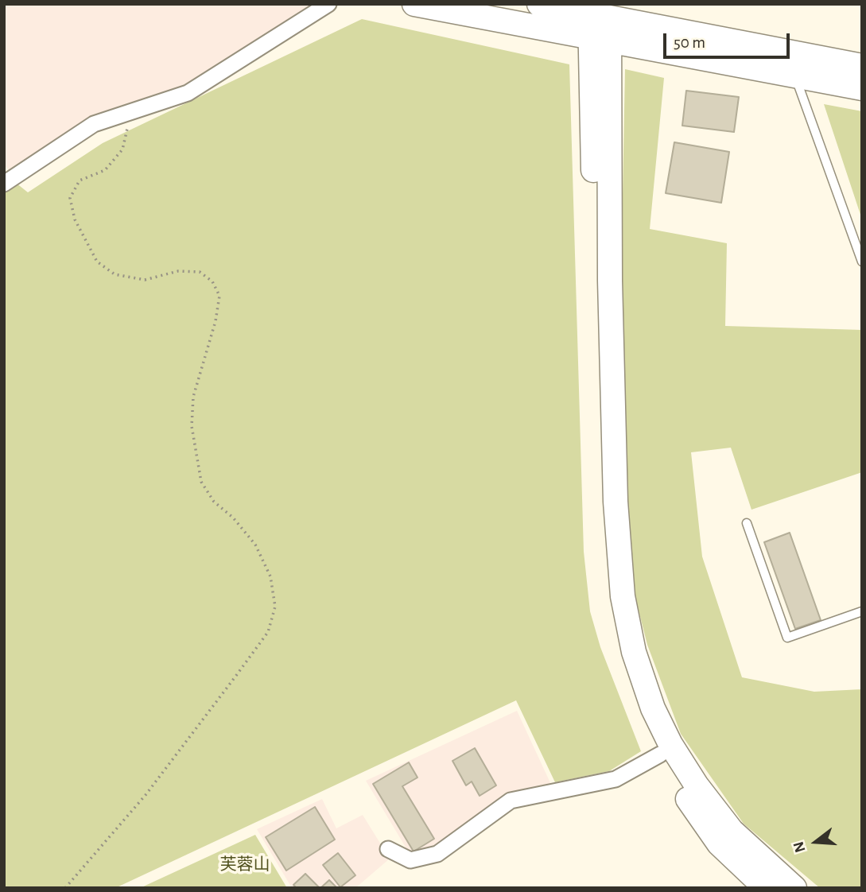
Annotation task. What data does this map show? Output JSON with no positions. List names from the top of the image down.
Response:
{
  "parks": ["芙蓉山"],
  "scale_bar": "50 m",
  "north": "left"
}
